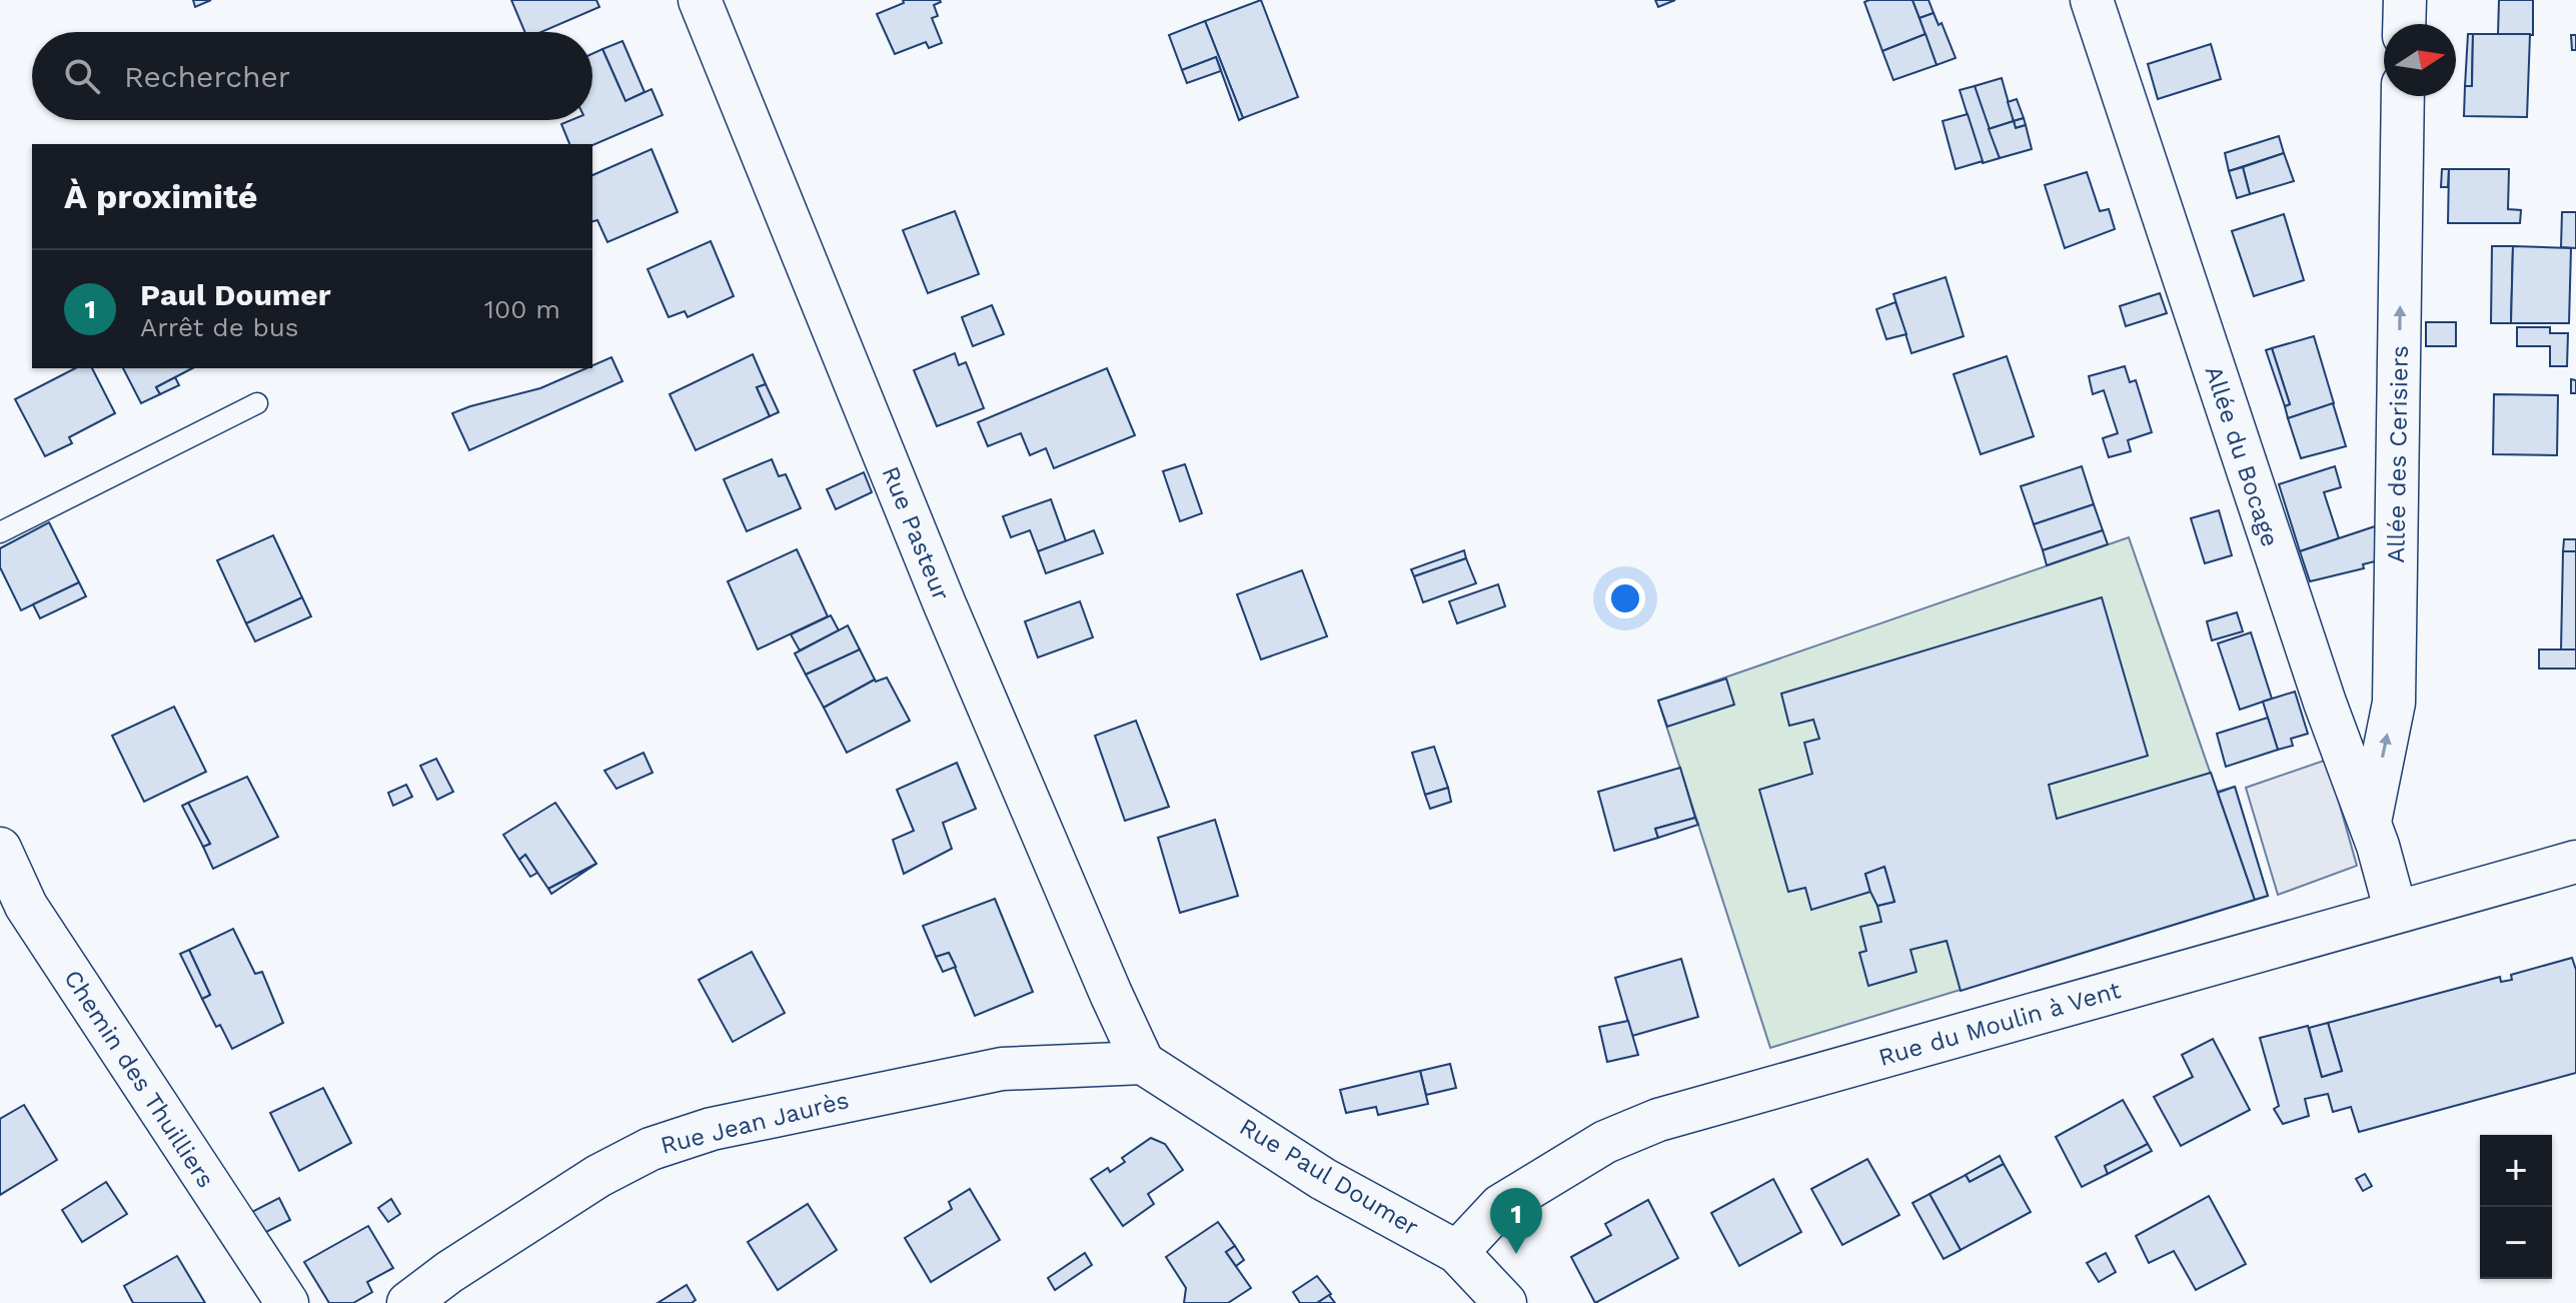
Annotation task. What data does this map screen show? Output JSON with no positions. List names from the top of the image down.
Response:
{
  "streets": {
    "street": [
      "Allée des Cerisiers",
      "Allée du Bocage",
      "Rue Pasteur",
      "Rue du Moulin à Vent",
      "Chemin des Thuilliers",
      "Rue Jean Jaurès",
      "Rue Paul Doumer"
    ]
  },
  "crossings": [
    ["Allée des Cerisiers", "Allée du Bocage"],
    ["Allée du Bocage", "Rue du Moulin à Vent"],
    ["Rue Pasteur", "Rue Jean Jaurès"],
    ["Rue Pasteur", "Rue Paul Doumer"],
    ["Rue du Moulin à Vent", "Rue Paul Doumer"],
    ["Rue Jean Jaurès", "Rue Paul Doumer"]
  ],
  "one_way": ["Allée des Cerisiers"],
  "north": "right",
  "page": {
    "search": "Rechercher",
    "heading": "À proximité",
    "list": [
      {
        "mark": "1",
        "name": "Paul Doumer",
        "note": "Arrêt de bus",
        "value": "100 m"
      }
    ],
    "map_buttons": ["+", "−"],
    "pins": "1"
  }
}
